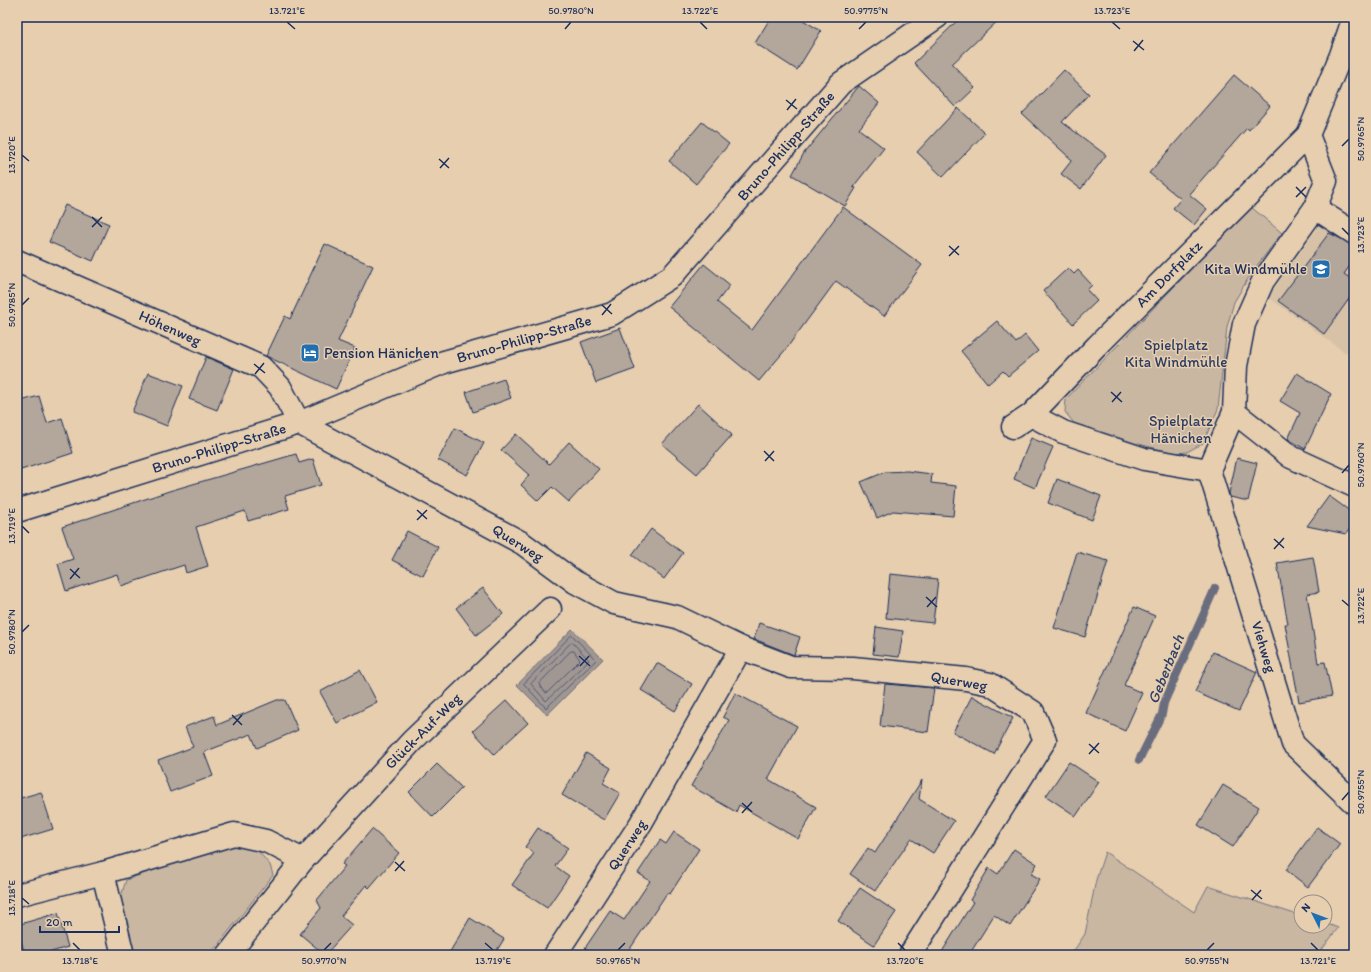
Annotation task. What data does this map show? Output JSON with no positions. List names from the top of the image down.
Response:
{
  "streets": {
    "street": [
      "Bruno-Philipp-Straße",
      "Am Dorfplatz",
      "Höhenweg",
      "Querweg",
      "Viehweg",
      "Glück-Auf-Weg"
    ]
  },
  "crossings": [
    ["Bruno-Philipp-Straße", "Höhenweg"],
    ["Bruno-Philipp-Straße", "Querweg"],
    ["Höhenweg", "Querweg"]
  ],
  "water": ["Geberbach"],
  "parks": ["Spielplatz Kita Windmühle", "Spielplatz Hänichen"],
  "places": {
    "school or university": ["Kita Windmühle"],
    "hotel": ["Pension Hänichen"]
  },
  "scale_bar": "20 m",
  "north": "top left",
  "coordinates": [
    "13.721°E",
    "50.9780°N",
    "13.722°E",
    "50.9775°N",
    "13.723°E",
    "50.9765°N",
    "13.720°E",
    "50.9785°N",
    "50.9760°N",
    "13.719°E",
    "50.9755°N",
    "13.718°E",
    "50.9770°N"
  ]
}
